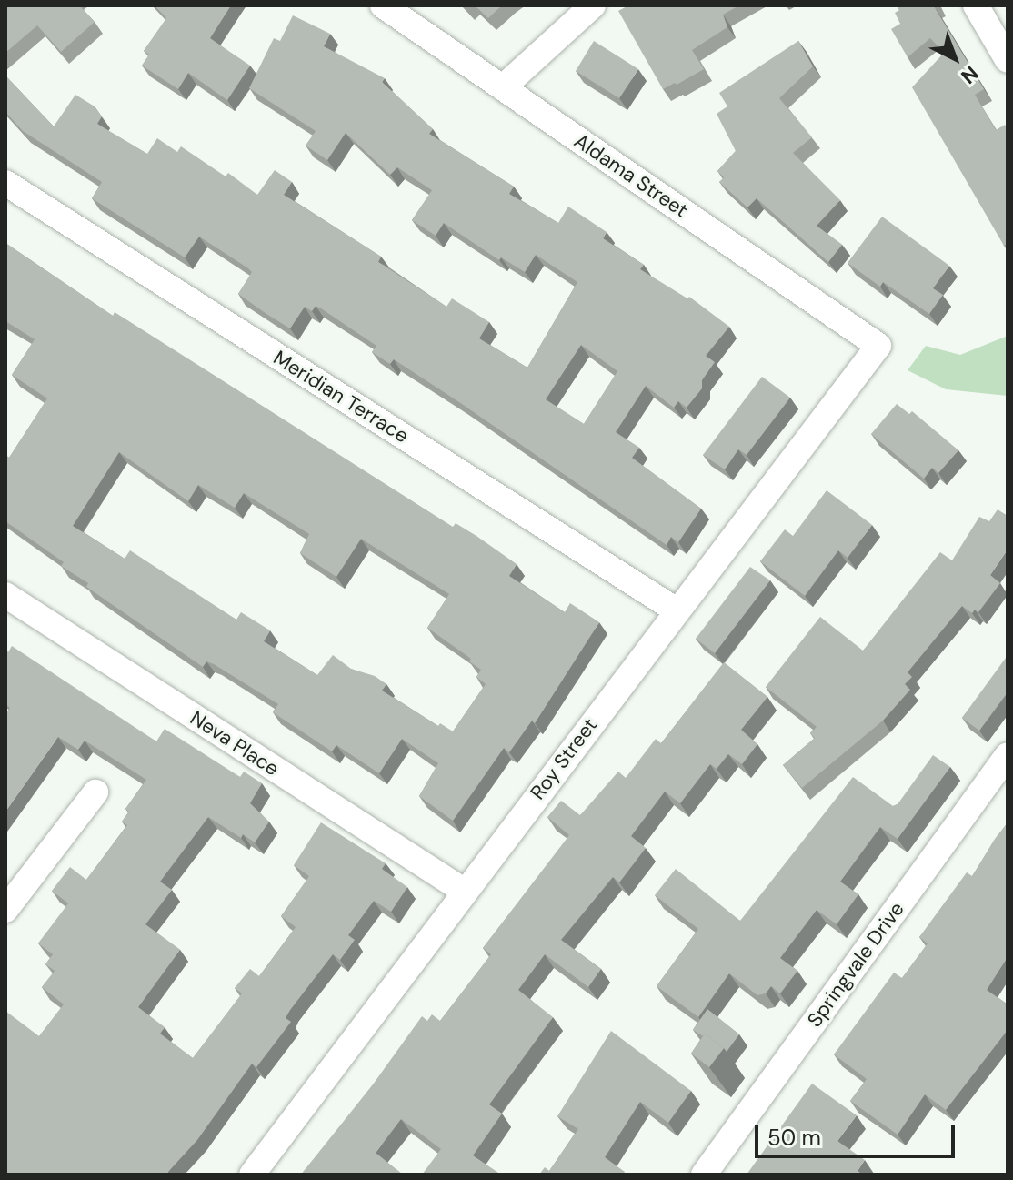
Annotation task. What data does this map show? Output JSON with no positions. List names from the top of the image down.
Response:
{
  "streets": {
    "street": [
      "Aldama Street",
      "Meridian Terrace",
      "Neva Place",
      "Roy Street",
      "Springvale Drive"
    ]
  },
  "crossings": [
    ["Aldama Street", "Roy Street"],
    ["Meridian Terrace", "Roy Street"],
    ["Neva Place", "Roy Street"]
  ],
  "scale_bar": "50 m",
  "north": "bottom right"
}
